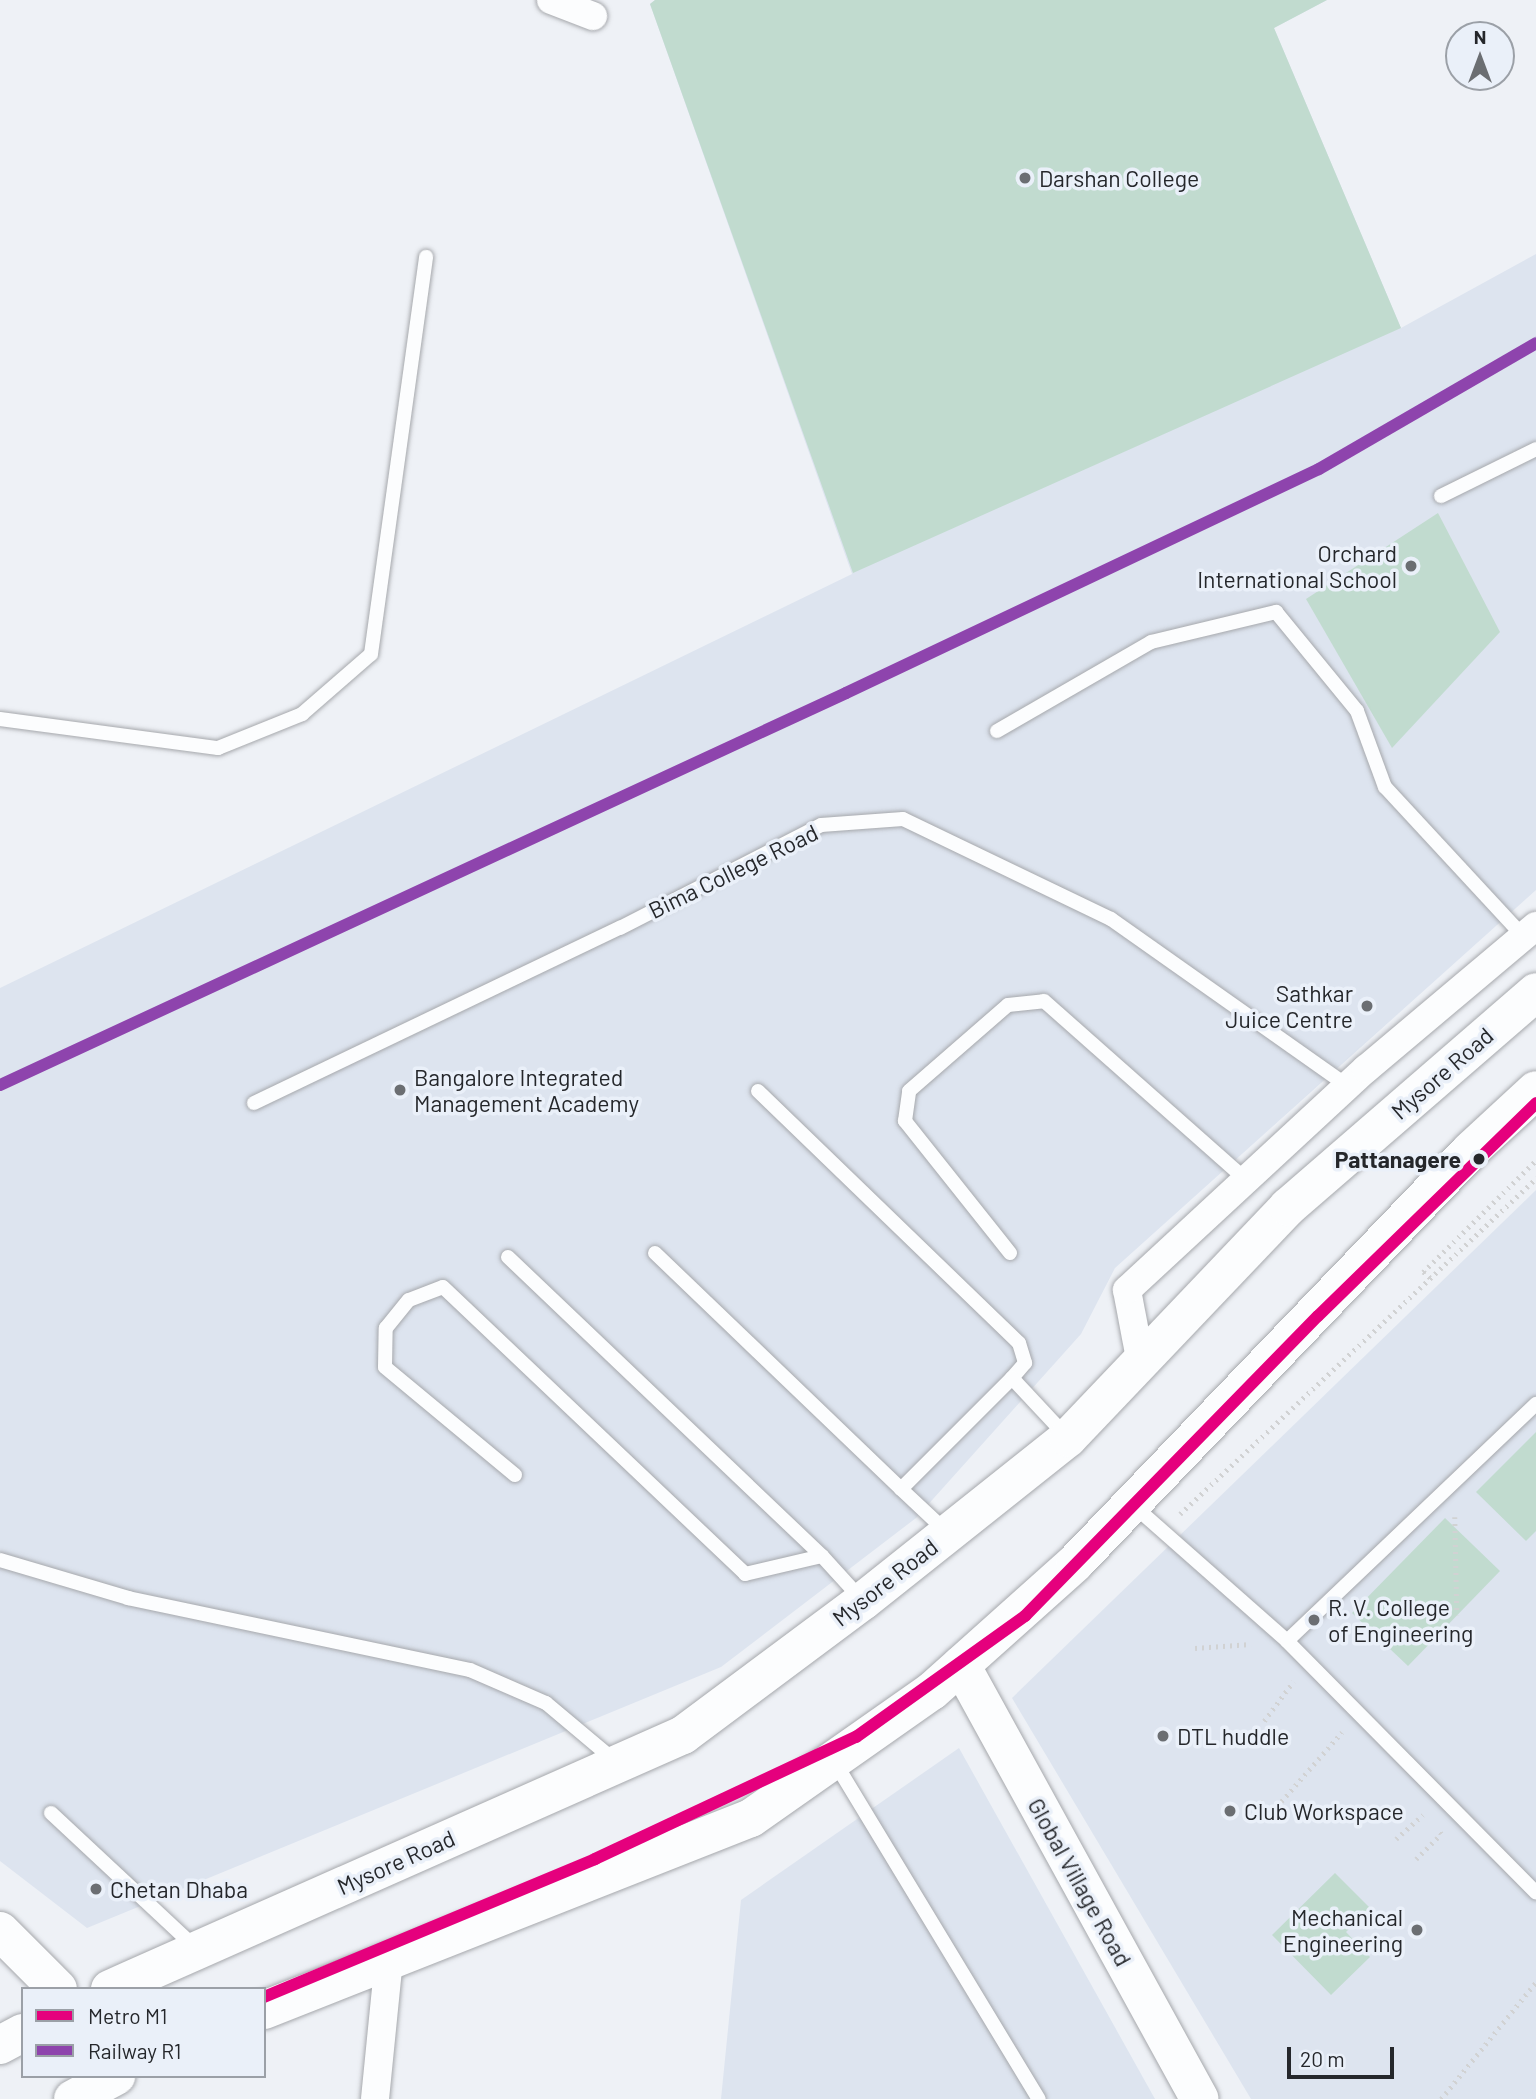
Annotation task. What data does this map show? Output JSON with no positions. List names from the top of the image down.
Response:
{
  "streets": {
    "main road": ["Mysore Road", "Global Village Road"],
    "lane": ["Bima College Road"]
  },
  "places": [
    "Darshan College",
    "Orchard International School",
    "Sathkar Juice Centre",
    "Bangalore Integrated Management Academy",
    "Pattanagere",
    "R. V. College of Engineering",
    "DTL huddle",
    "Club Workspace",
    "Chetan Dhaba",
    "Mechanical Engineering"
  ],
  "lines": ["rail line R1", "metro line M1"],
  "legend": ["Metro M1", "Railway R1"],
  "scale_bar": "20 m",
  "north": "top"
}
